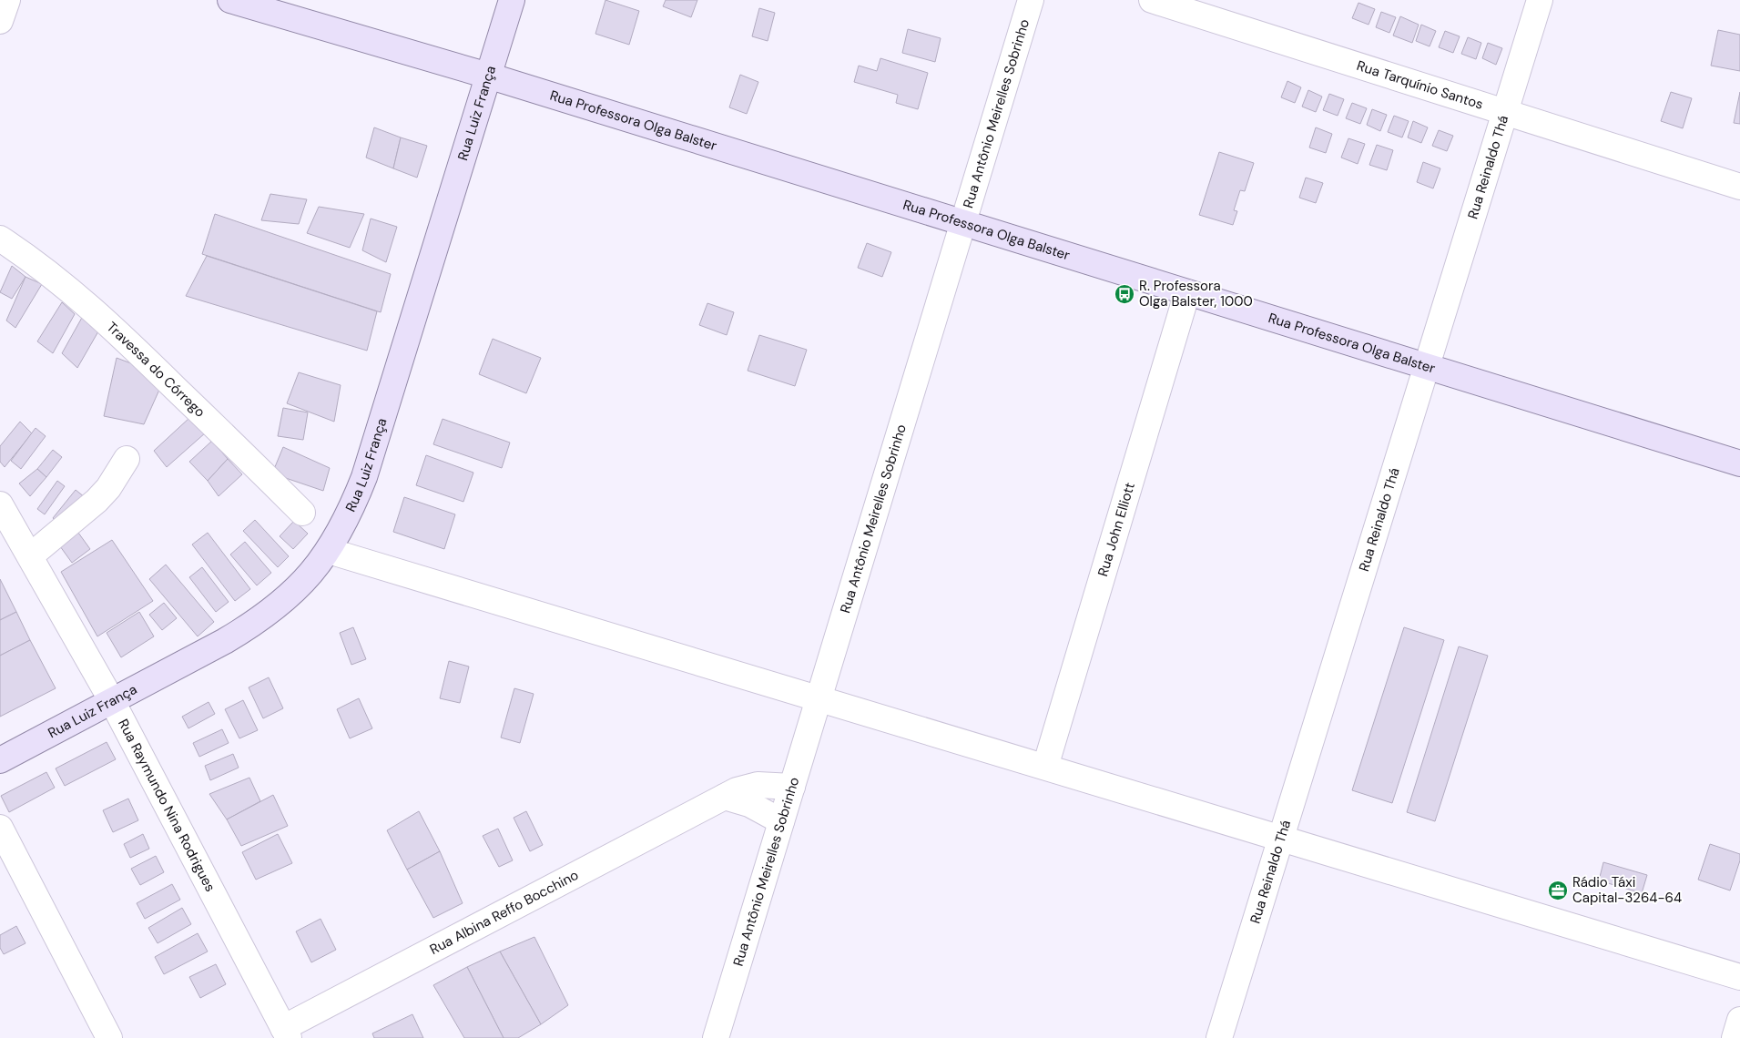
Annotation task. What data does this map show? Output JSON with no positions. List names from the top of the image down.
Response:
{
  "streets": {
    "main road": ["Rua Luiz França", "Rua Professora Olga Balster"],
    "street": [
      "Rua Tarquínio Santos",
      "Rua Antônio Meirelles Sobrinho",
      "Rua Reinaldo Thá",
      "Travessa do Córrego",
      "Rua John Elliott",
      "Rua Raymundo Nina Rodrigues",
      "Rua Albina Reffo Bocchino"
    ]
  },
  "crossings": [
    ["Rua Tarquínio Santos", "Rua Reinaldo Thá"],
    ["Rua Luiz França", "Rua Professora Olga Balster"],
    ["Rua Luiz França", "Rua Raymundo Nina Rodrigues"],
    ["Rua Antônio Meirelles Sobrinho", "Rua Professora Olga Balster"],
    ["Rua Antônio Meirelles Sobrinho", "Rua Albina Reffo Bocchino"],
    ["Rua Professora Olga Balster", "Rua Reinaldo Thá"],
    ["Rua Professora Olga Balster", "Rua John Elliott"],
    ["Rua Raymundo Nina Rodrigues", "Rua Albina Reffo Bocchino"]
  ],
  "places": {
    "bus stop": ["R. Professora Olga Balster, 1000"],
    "office": ["Rádio Táxi Capital-3264-64"]
  }
}
